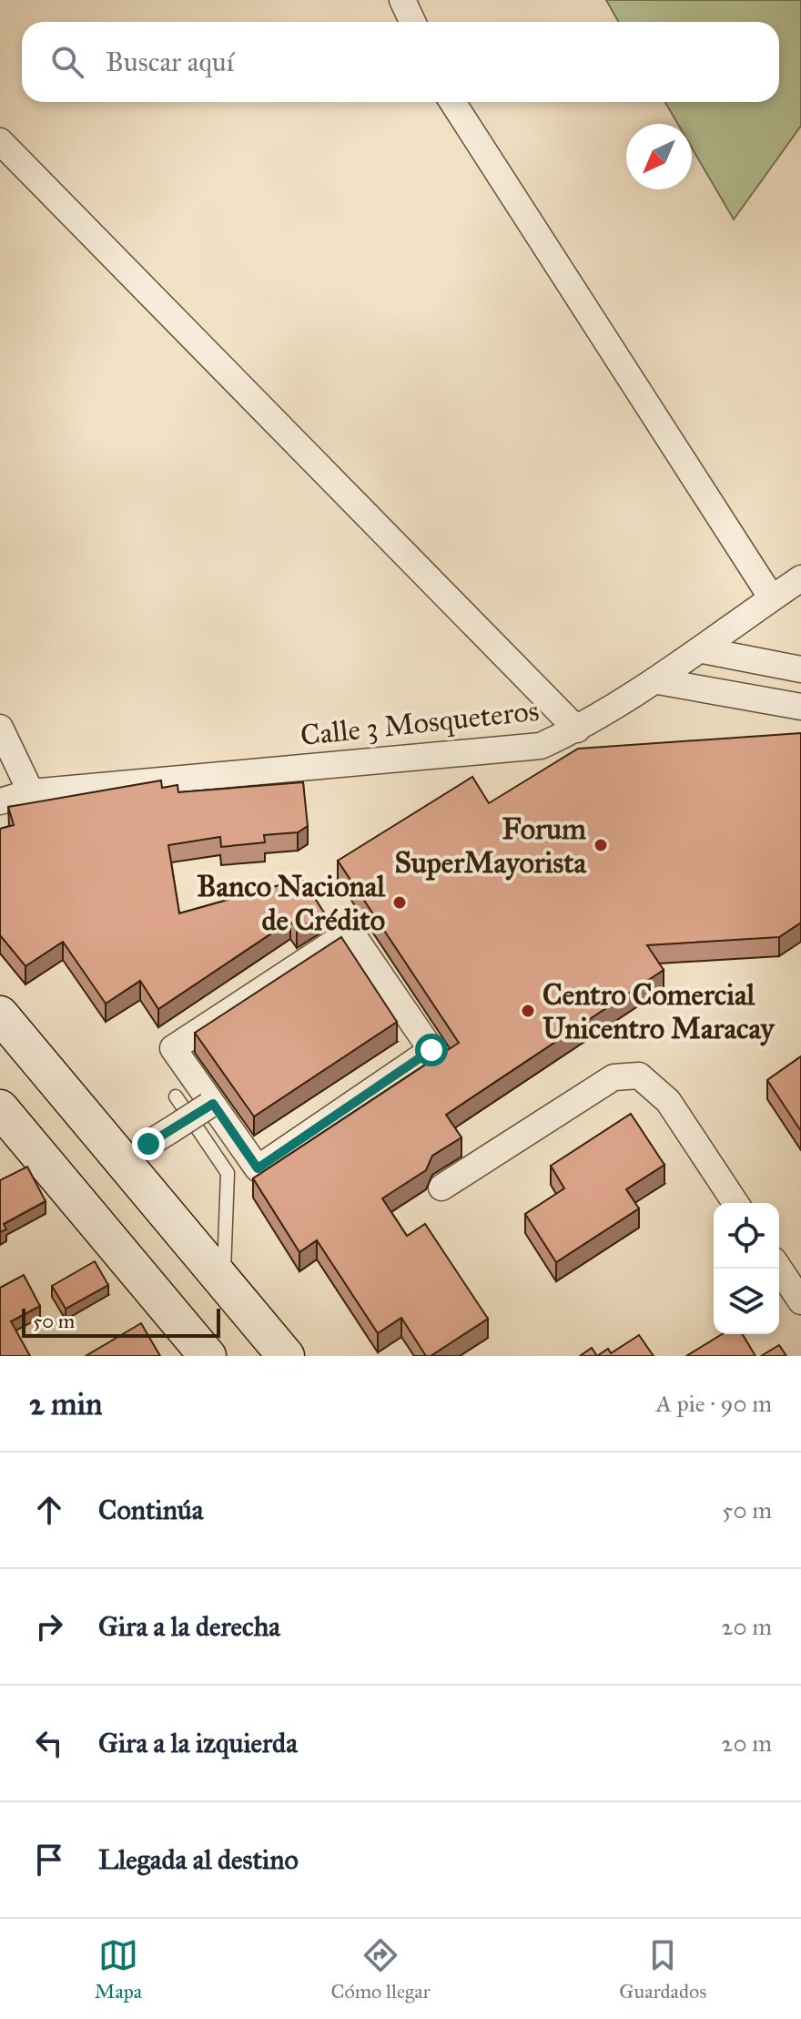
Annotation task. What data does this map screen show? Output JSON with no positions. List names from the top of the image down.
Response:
{
  "streets": {
    "street": ["Calle 3 Mosqueteros"]
  },
  "places": ["Forum SuperMayorista", "Banco Nacional de Crédito", "Centro Comercial Unicentro Maracay"],
  "scale_bar": "50 m",
  "north": "bottom left",
  "page": {
    "search": "Buscar aquí",
    "scale": "50 m",
    "heading": ["2 min", "A pie · 90 m"],
    "list": [
      ["Continúa", "50 m"],
      ["Gira a la derecha", "20 m"],
      ["Gira a la izquierda", "20 m"],
      "Llegada al destino"
    ],
    "nav": ["Mapa", "Cómo llegar", "Guardados"]
  }
}
